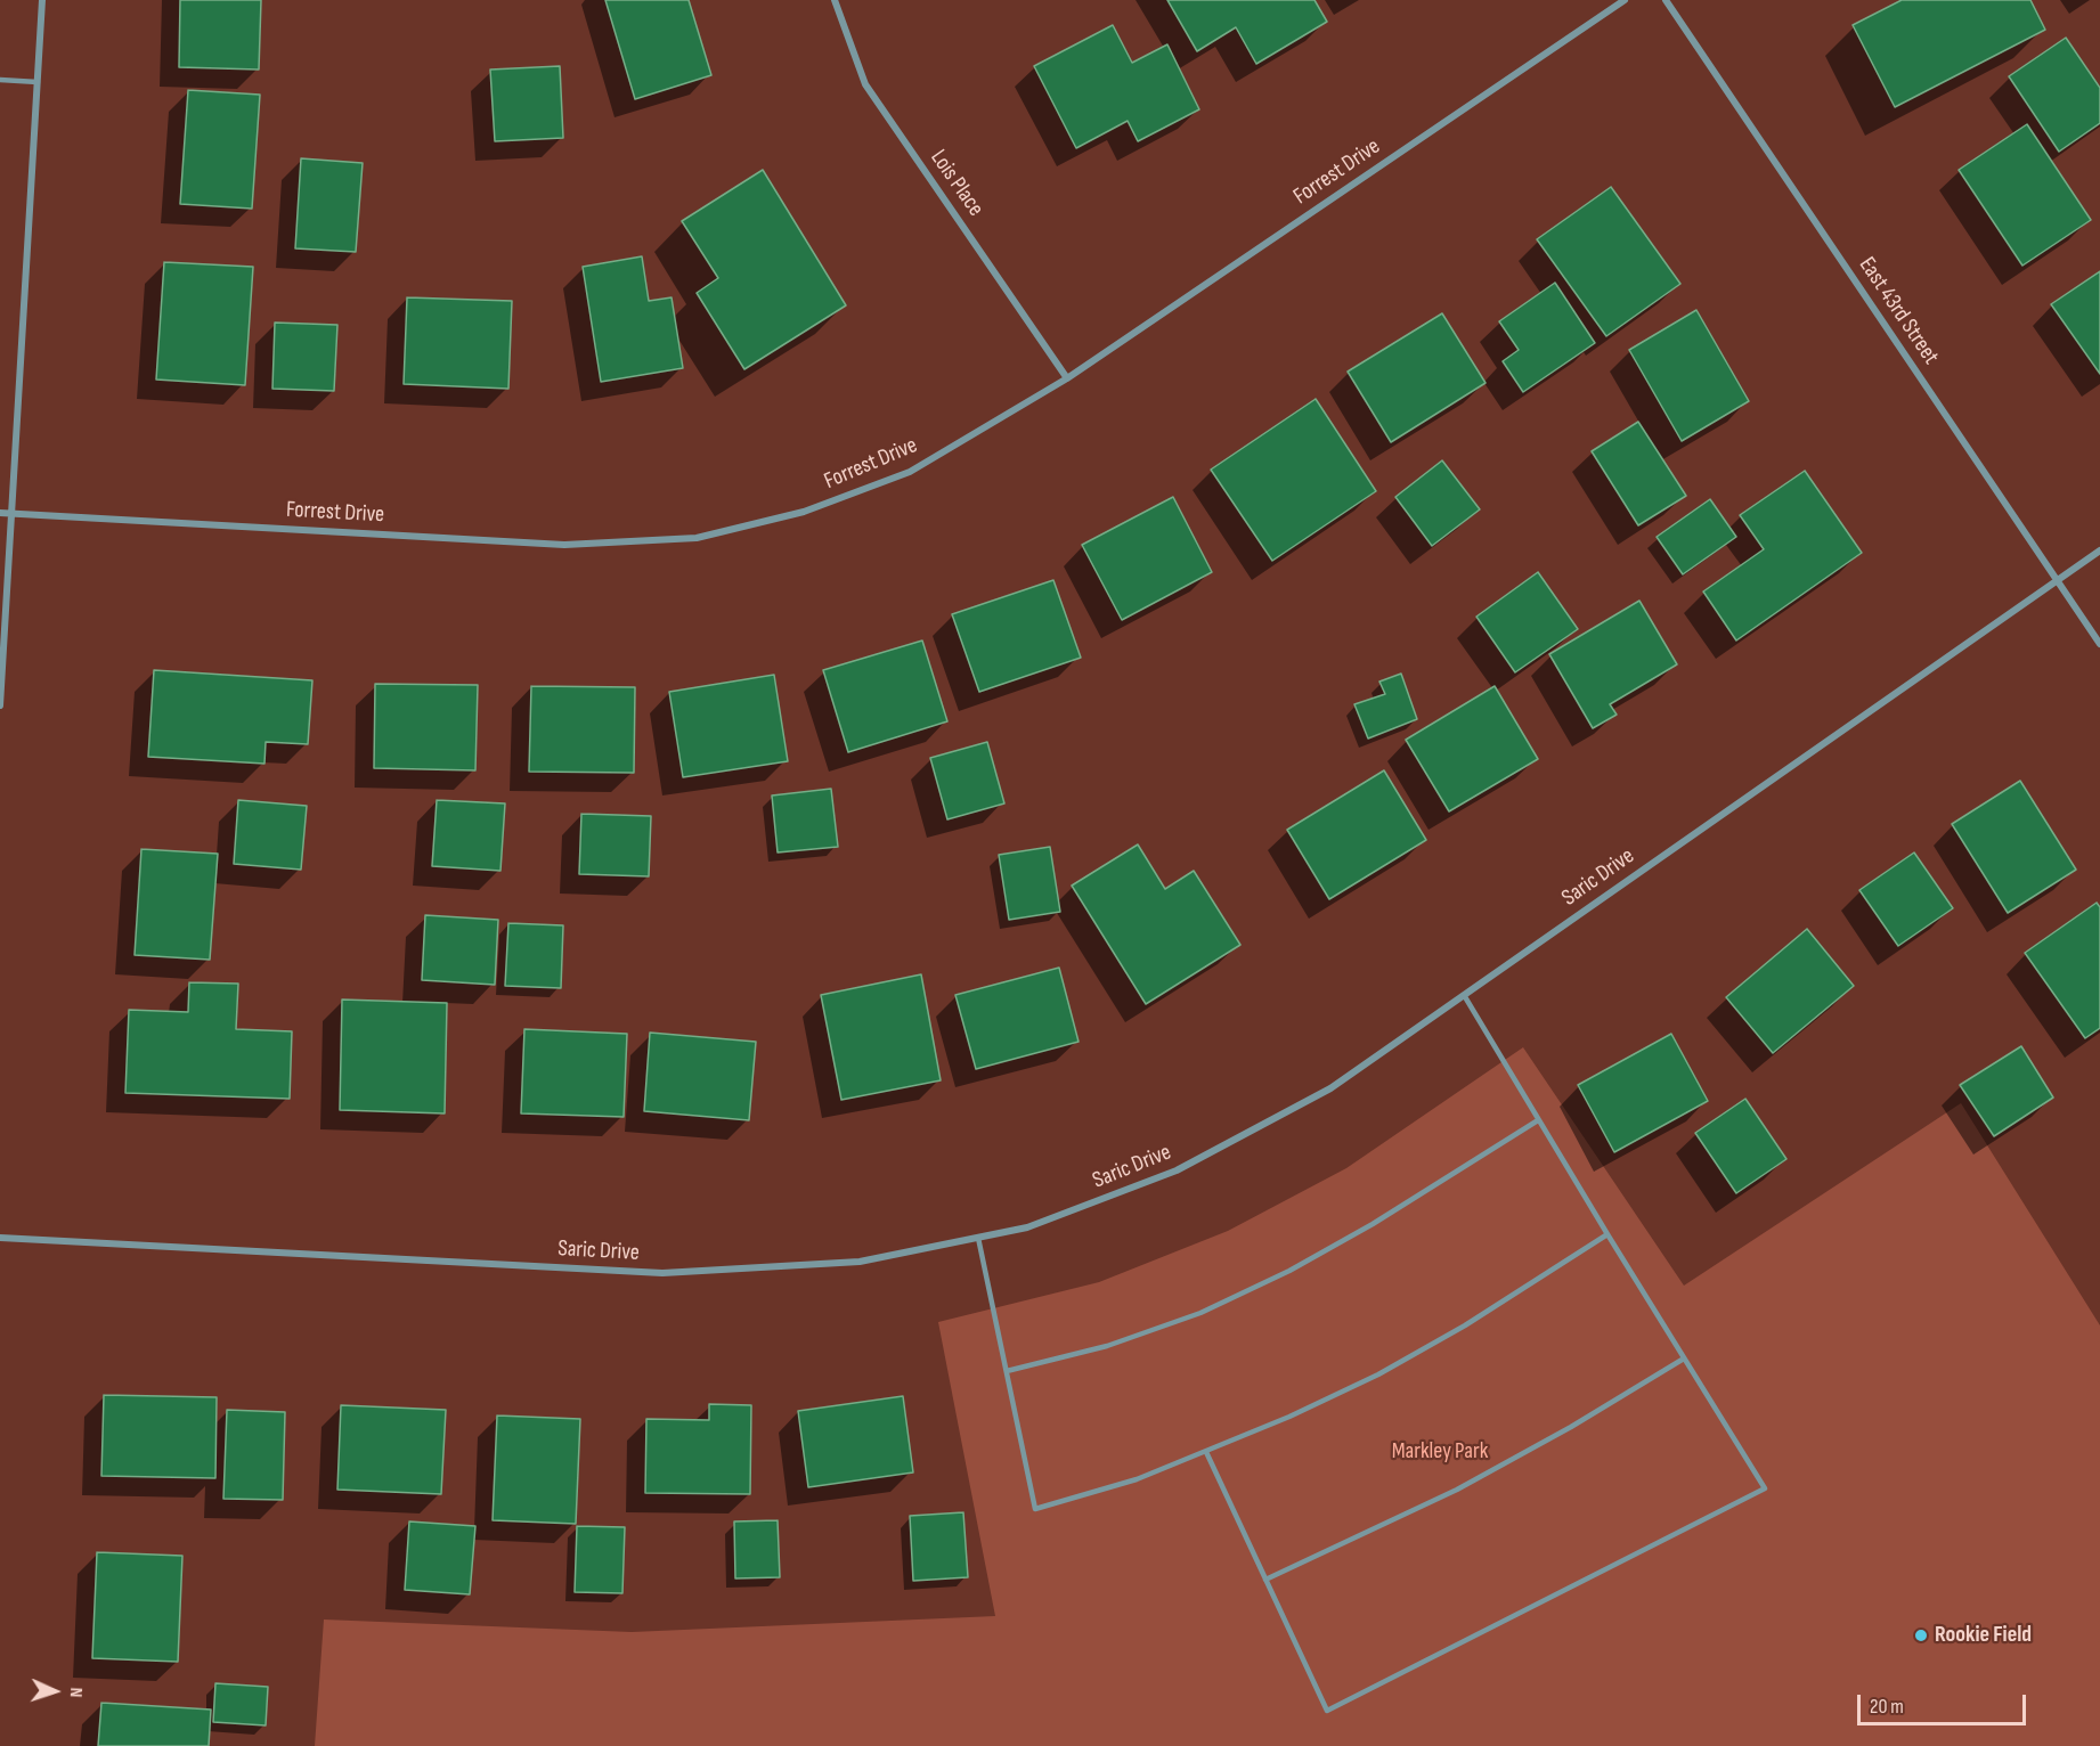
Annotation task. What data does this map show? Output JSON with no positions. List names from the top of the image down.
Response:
{
  "streets": {
    "street": [
      "Forrest Drive",
      "Lois Place",
      "East 43rd Street",
      "Saric Drive"
    ]
  },
  "crossings": [
    ["Forrest Drive", "Lois Place"],
    ["East 43rd Street", "Saric Drive"]
  ],
  "parks": ["Markley Park"],
  "places": ["Rookie Field"],
  "scale_bar": "20 m",
  "north": "right"
}
